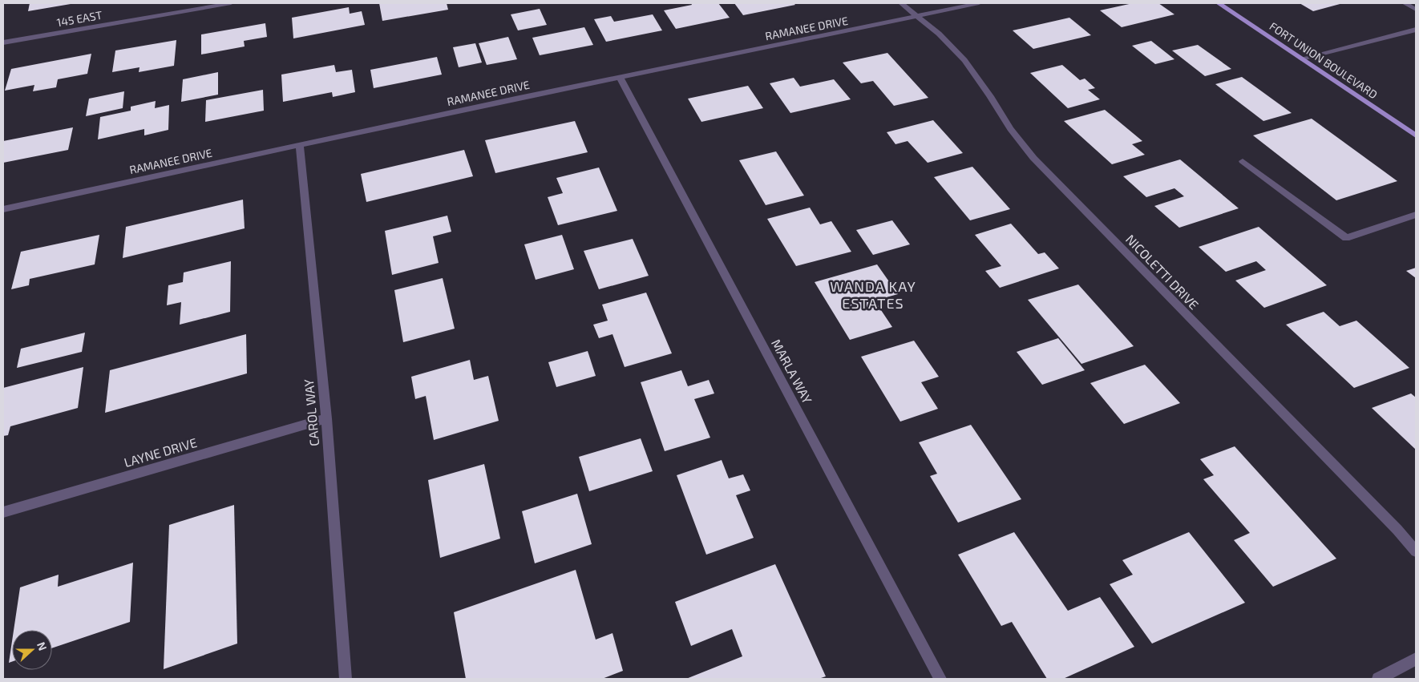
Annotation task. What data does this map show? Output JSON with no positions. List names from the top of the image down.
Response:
{
  "streets": {
    "main road": ["FORT UNION BOULEVARD"],
    "street": [
      "145 EAST",
      "RAMANEE DRIVE",
      "NICOLETTI DRIVE",
      "MARLA WAY",
      "CAROL WAY",
      "LAYNE DRIVE"
    ]
  },
  "crossings": [
    ["RAMANEE DRIVE", "NICOLETTI DRIVE"],
    ["RAMANEE DRIVE", "MARLA WAY"],
    ["RAMANEE DRIVE", "CAROL WAY"],
    ["CAROL WAY", "LAYNE DRIVE"]
  ],
  "districts": ["WANDA KAY ESTATES"],
  "north": "right"
}
